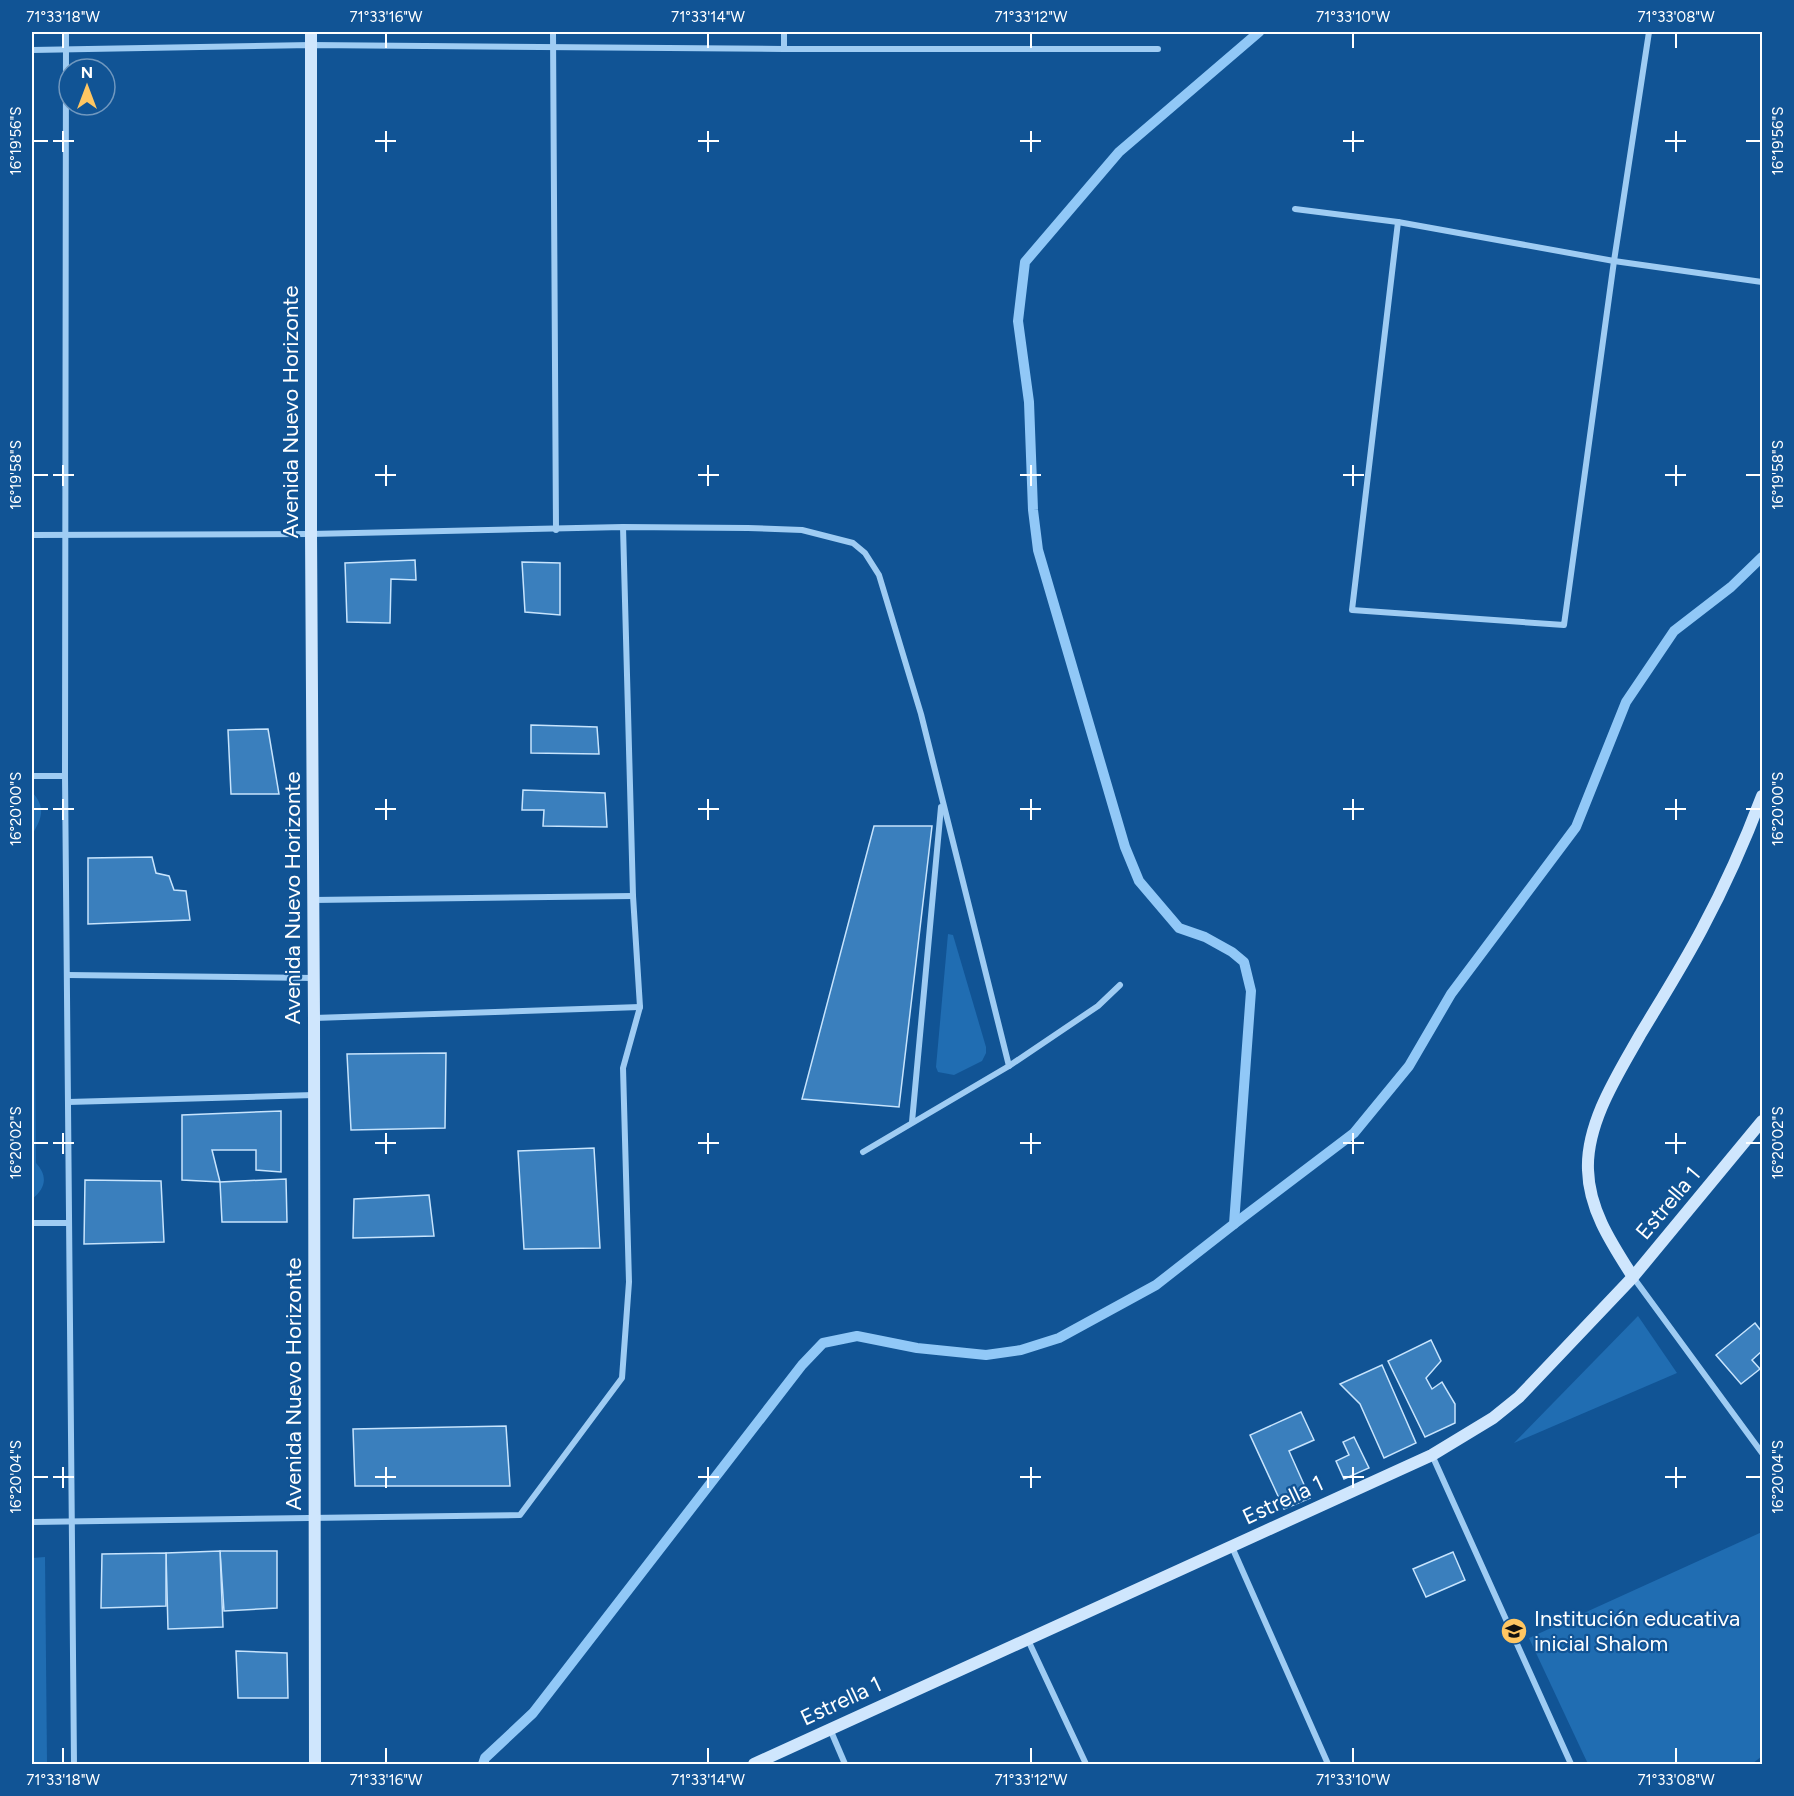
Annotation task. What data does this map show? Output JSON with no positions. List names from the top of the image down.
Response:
{
  "streets": {
    "street": ["Avenida Nuevo Horizonte", "Estrella 1"]
  },
  "places": {
    "school or university": ["Institución educativa inicial Shalom"]
  },
  "north": "top",
  "coordinates": [
    "71°33'18\"W",
    "71°33'16\"W",
    "71°33'14\"W",
    "71°33'12\"W",
    "71°33'10\"W",
    "71°33'08\"W",
    "16°19'56\"S",
    "16°19'58\"S",
    "16°20'00\"S",
    "16°20'02\"S",
    "16°20'04\"S"
  ]
}
